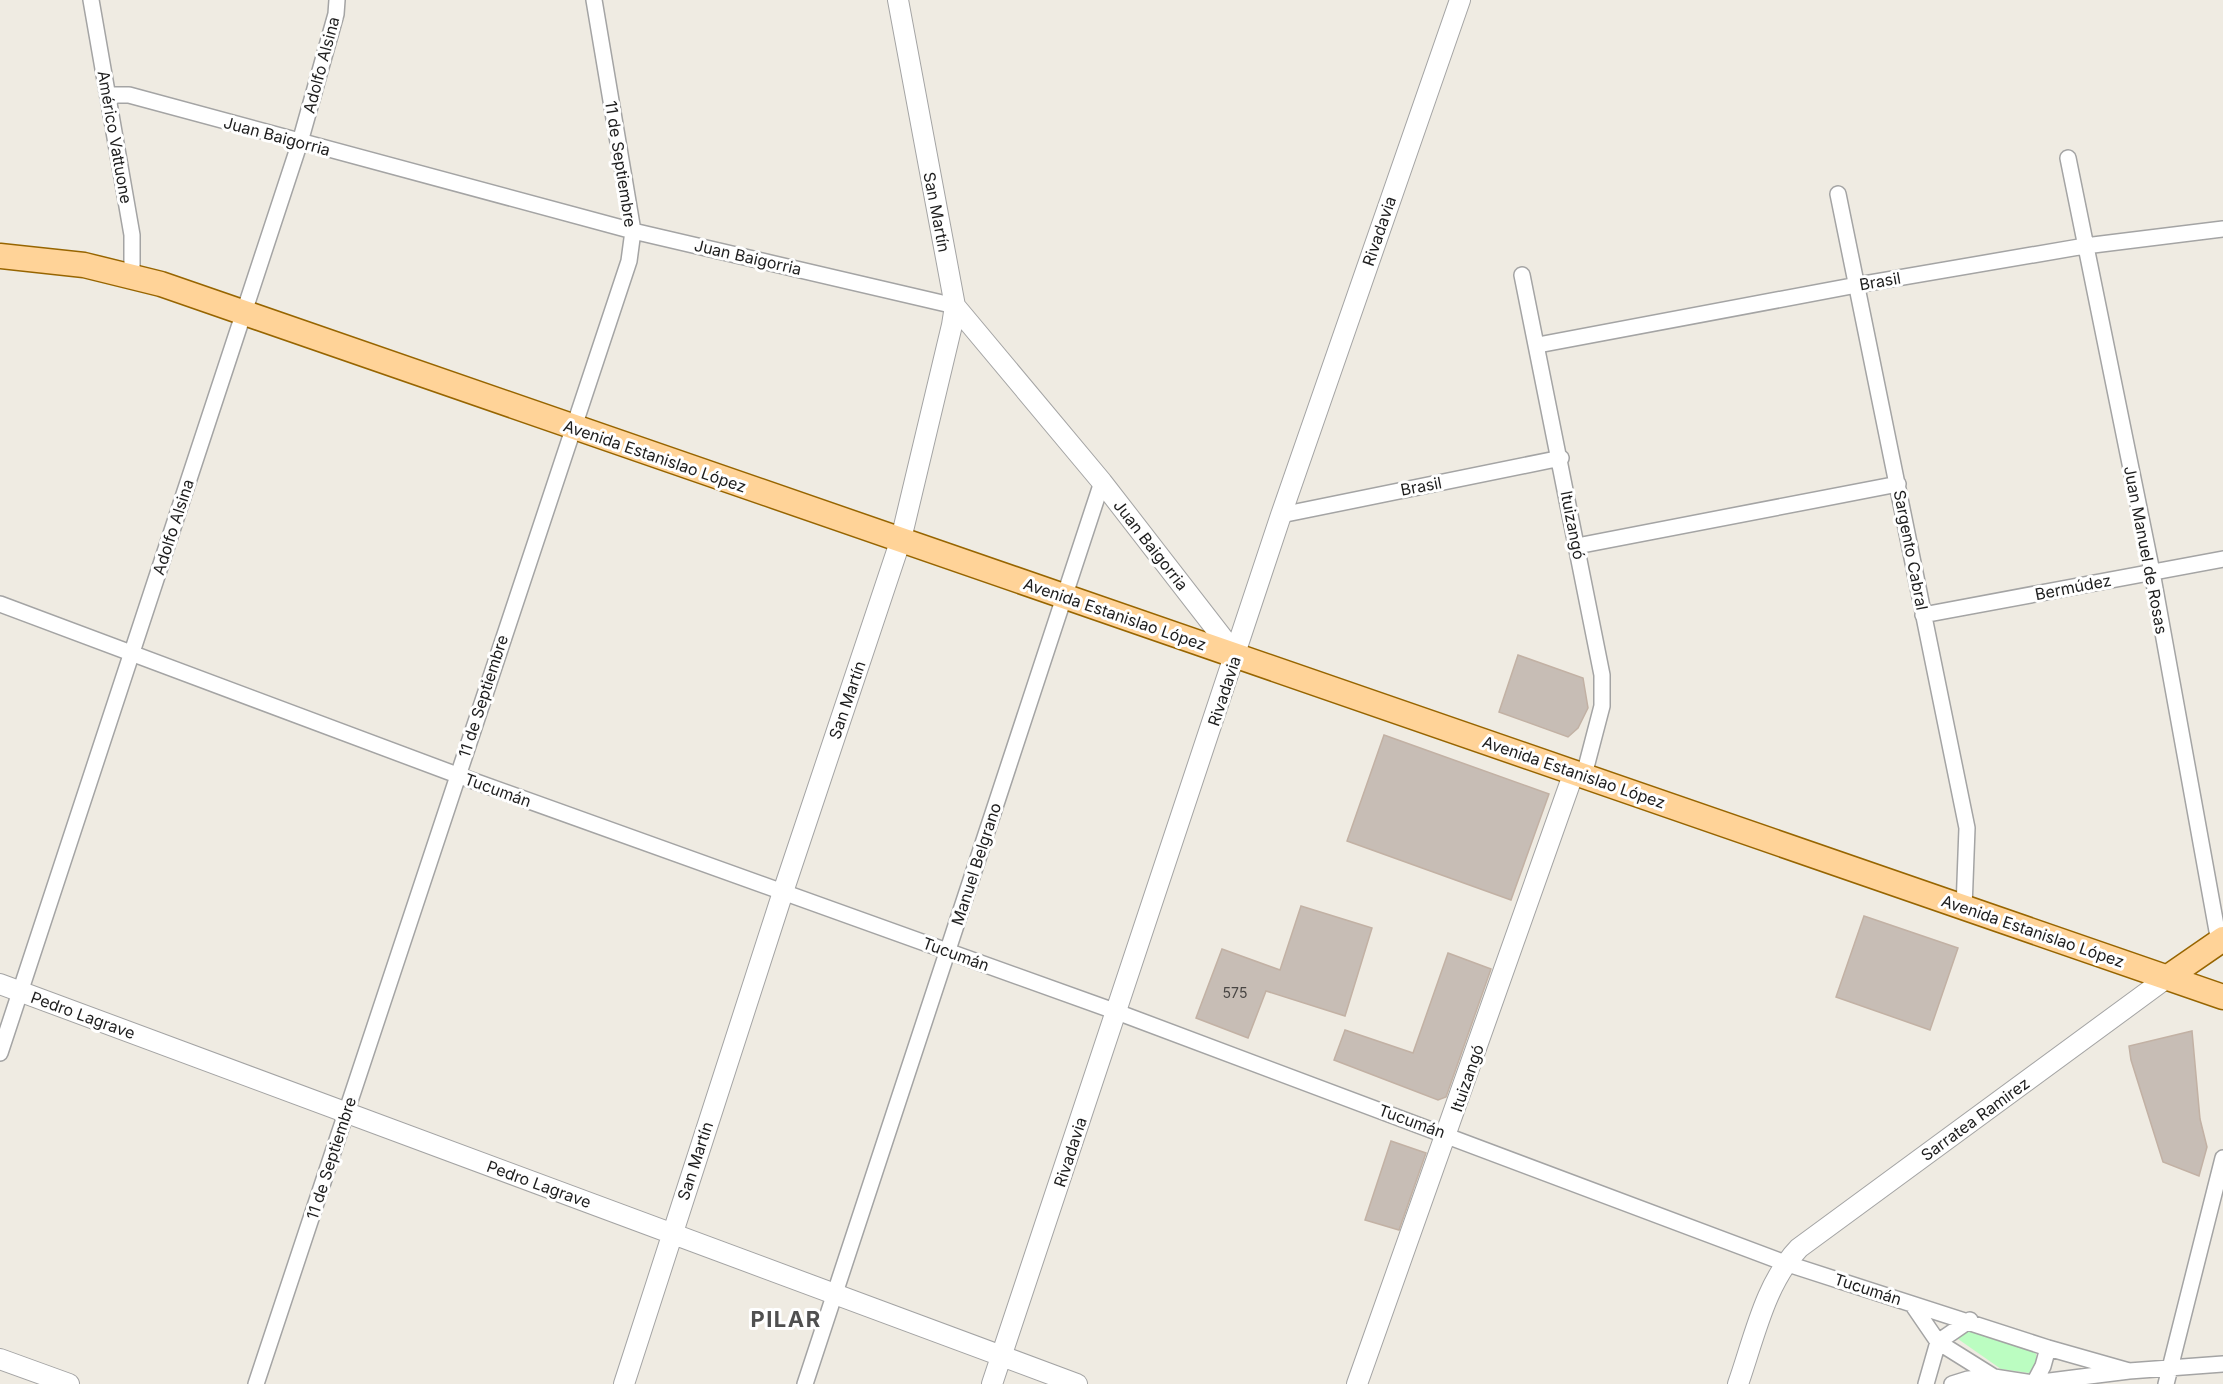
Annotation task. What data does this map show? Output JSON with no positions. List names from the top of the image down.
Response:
{
  "streets": {
    "main road": ["Avenida Estanislao López"],
    "street": [
      "Adolfo Alsina",
      "Juan Baigorria",
      "Américo Vattuone",
      "11 de Septiembre",
      "San Martín",
      "Rivadavia",
      "Brasil",
      "Ituizangó",
      "Sargento Cabral",
      "Juan Manuel de Rosas",
      "Bermúdez",
      "Tucumán",
      "Manuel Belgrano",
      "Pedro Lagrave",
      "Sarratea Ramirez"
    ]
  },
  "crossings": [
    ["Adolfo Alsina", "Juan Baigorria"],
    ["Adolfo Alsina", "Avenida Estanislao López"],
    ["Adolfo Alsina", "Tucumán"],
    ["Adolfo Alsina", "Pedro Lagrave"],
    ["Juan Baigorria", "Américo Vattuone"],
    ["Juan Baigorria", "11 de Septiembre"],
    ["Juan Baigorria", "San Martín"],
    ["Juan Baigorria", "Rivadavia"],
    ["Juan Baigorria", "Avenida Estanislao López"],
    ["Juan Baigorria", "Manuel Belgrano"],
    ["Américo Vattuone", "Avenida Estanislao López"],
    ["11 de Septiembre", "Avenida Estanislao López"],
    ["11 de Septiembre", "Tucumán"],
    ["11 de Septiembre", "Pedro Lagrave"],
    ["San Martín", "Avenida Estanislao López"],
    ["San Martín", "Tucumán"],
    ["San Martín", "Pedro Lagrave"],
    ["Rivadavia", "Brasil"],
    ["Rivadavia", "Avenida Estanislao López"],
    ["Rivadavia", "Tucumán"],
    ["Rivadavia", "Pedro Lagrave"],
    ["Brasil", "Ituizangó"],
    ["Brasil", "Sargento Cabral"],
    ["Brasil", "Juan Manuel de Rosas"],
    ["Avenida Estanislao López", "Ituizangó"],
    ["Avenida Estanislao López", "Sargento Cabral"],
    ["Avenida Estanislao López", "Manuel Belgrano"],
    ["Avenida Estanislao López", "Sarratea Ramirez"],
    ["Ituizangó", "Tucumán"],
    ["Sargento Cabral", "Bermúdez"],
    ["Juan Manuel de Rosas", "Bermúdez"],
    ["Tucumán", "Manuel Belgrano"],
    ["Tucumán", "Sarratea Ramirez"],
    ["Manuel Belgrano", "Pedro Lagrave"]
  ],
  "districts": ["PILAR"],
  "house_numbers": ["575"]
}
